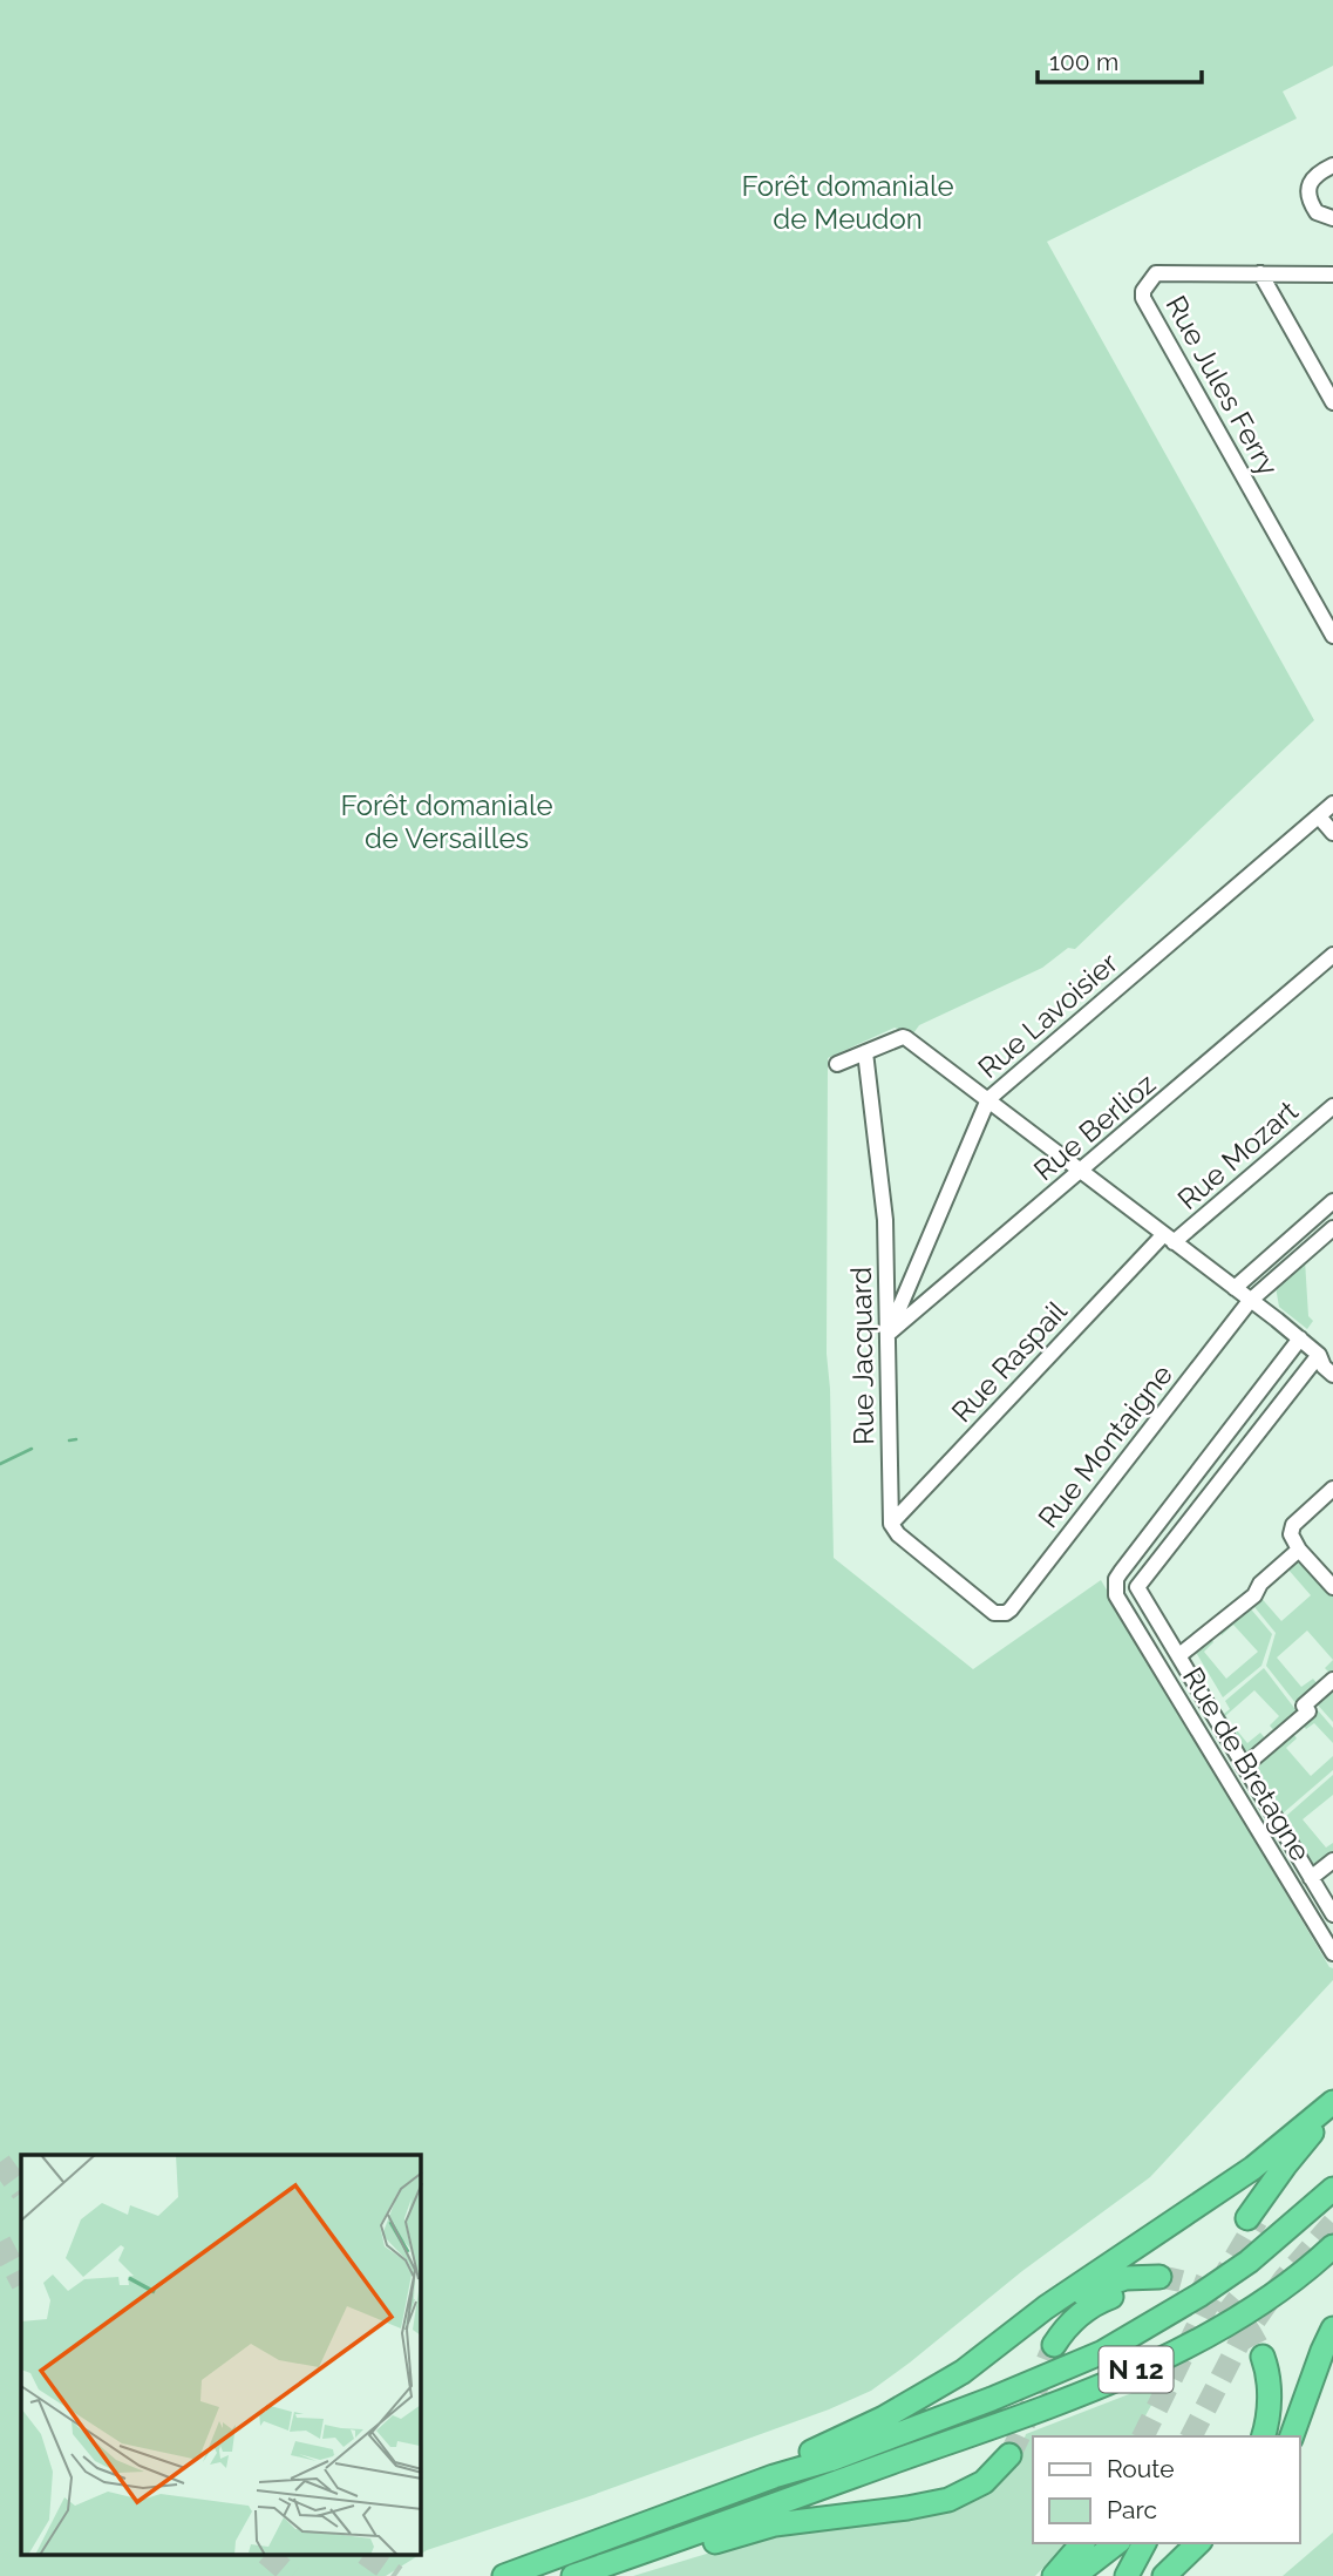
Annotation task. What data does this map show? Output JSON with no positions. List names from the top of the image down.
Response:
{
  "streets": {
    "highway": ["N 12"],
    "street": [
      "Rue Jules Ferry",
      "Rue Lavoisier",
      "Rue Berlioz",
      "Rue Mozart",
      "Rue Jacquard",
      "Rue Raspail",
      "Rue Montaigne",
      "Rue de Bretagne"
    ]
  },
  "crossings": [
    ["Rue Lavoisier", "Rue Berlioz"],
    ["Rue Lavoisier", "Rue Jacquard"],
    ["Rue Berlioz", "Rue Jacquard"],
    ["Rue Mozart", "Rue Raspail"],
    ["Rue Jacquard", "Rue Raspail"],
    ["Rue Jacquard", "Rue Montaigne"],
    ["Rue Raspail", "Rue Montaigne"]
  ],
  "parks": ["Forêt domaniale de Meudon", "Forêt domaniale de Versailles"],
  "legend": ["Route", "Parc"],
  "scale_bar": "100 m"
}
